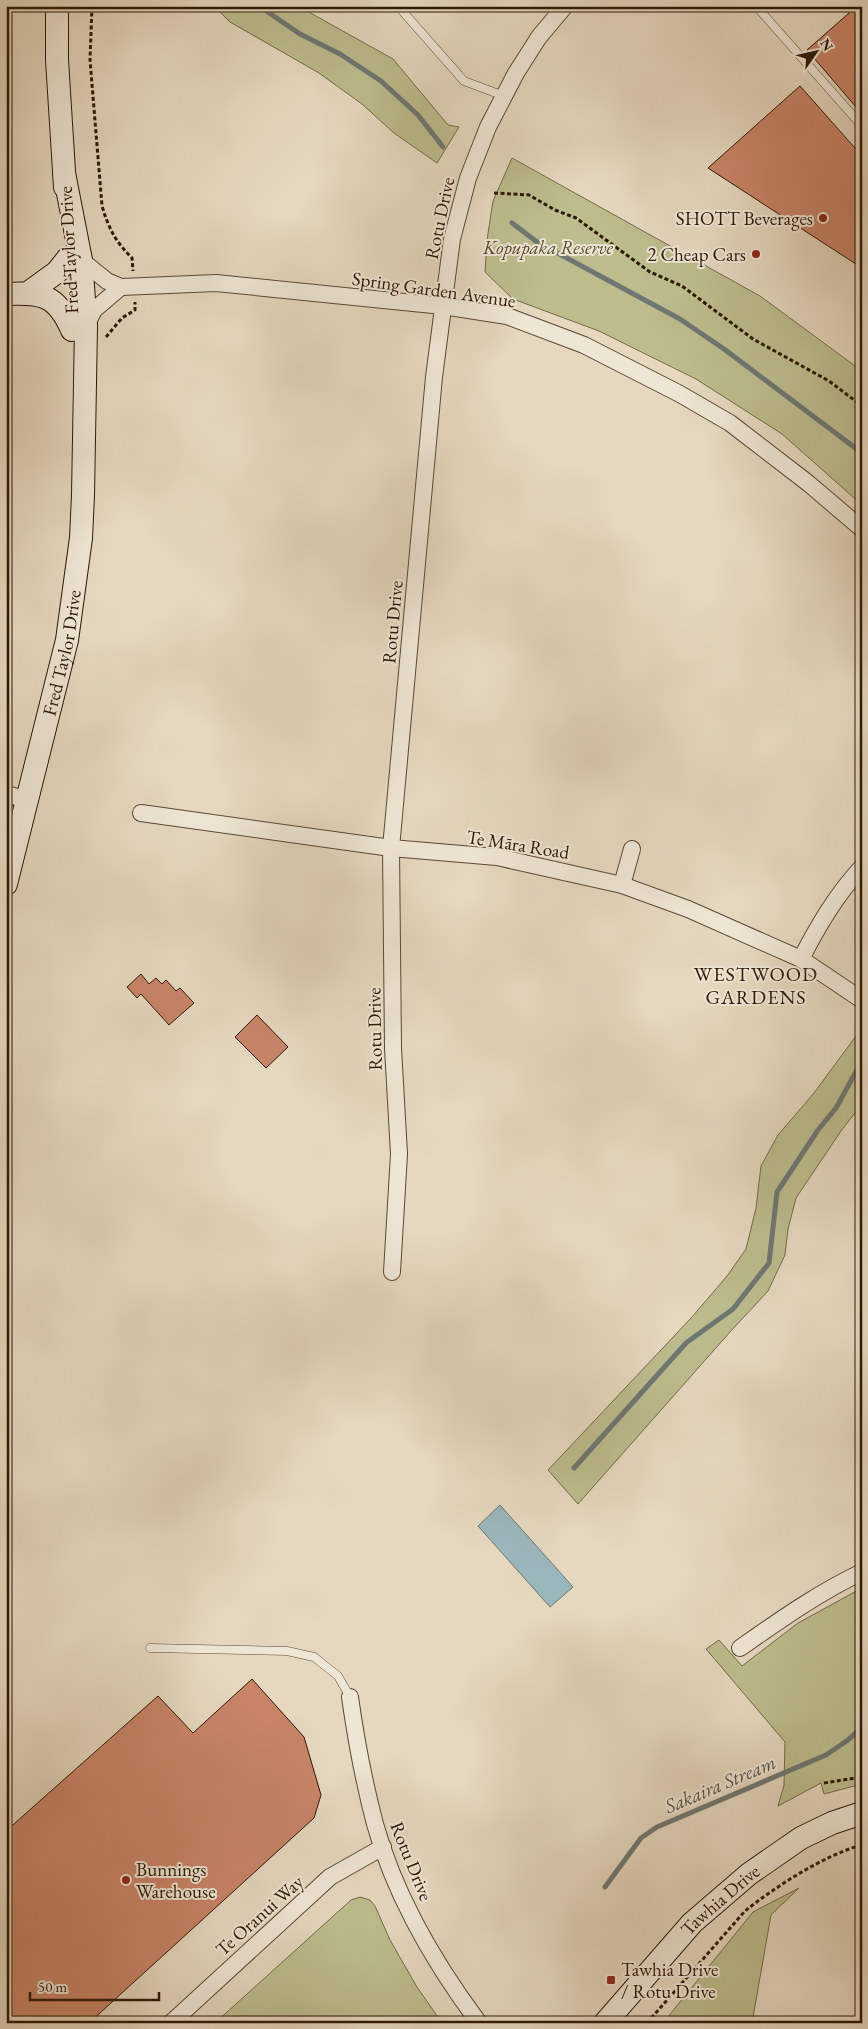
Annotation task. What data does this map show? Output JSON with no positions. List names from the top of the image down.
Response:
{
  "streets": {
    "main road": ["Fred Taylor Drive", "Tawhia Drive"],
    "street": [
      "Rotu Drive",
      "Spring Garden Avenue",
      "Te Māra Road",
      "Te Oranui Way"
    ]
  },
  "crossings": [
    ["Rotu Drive", "Spring Garden Avenue"],
    ["Rotu Drive", "Te Māra Road"],
    ["Rotu Drive", "Te Oranui Way"]
  ],
  "districts": ["WESTWOOD GARDENS"],
  "water": ["Sakaira Stream"],
  "parks": ["Kopupaka Reserve"],
  "places": {
    "other": ["SHOTT Beverages", "2 Cheap Cars", "Bunnings Warehouse"],
    "transit": ["Tawhia Drive / Rotu Drive"]
  },
  "scale_bar": "50 m",
  "north": "top right"
}
